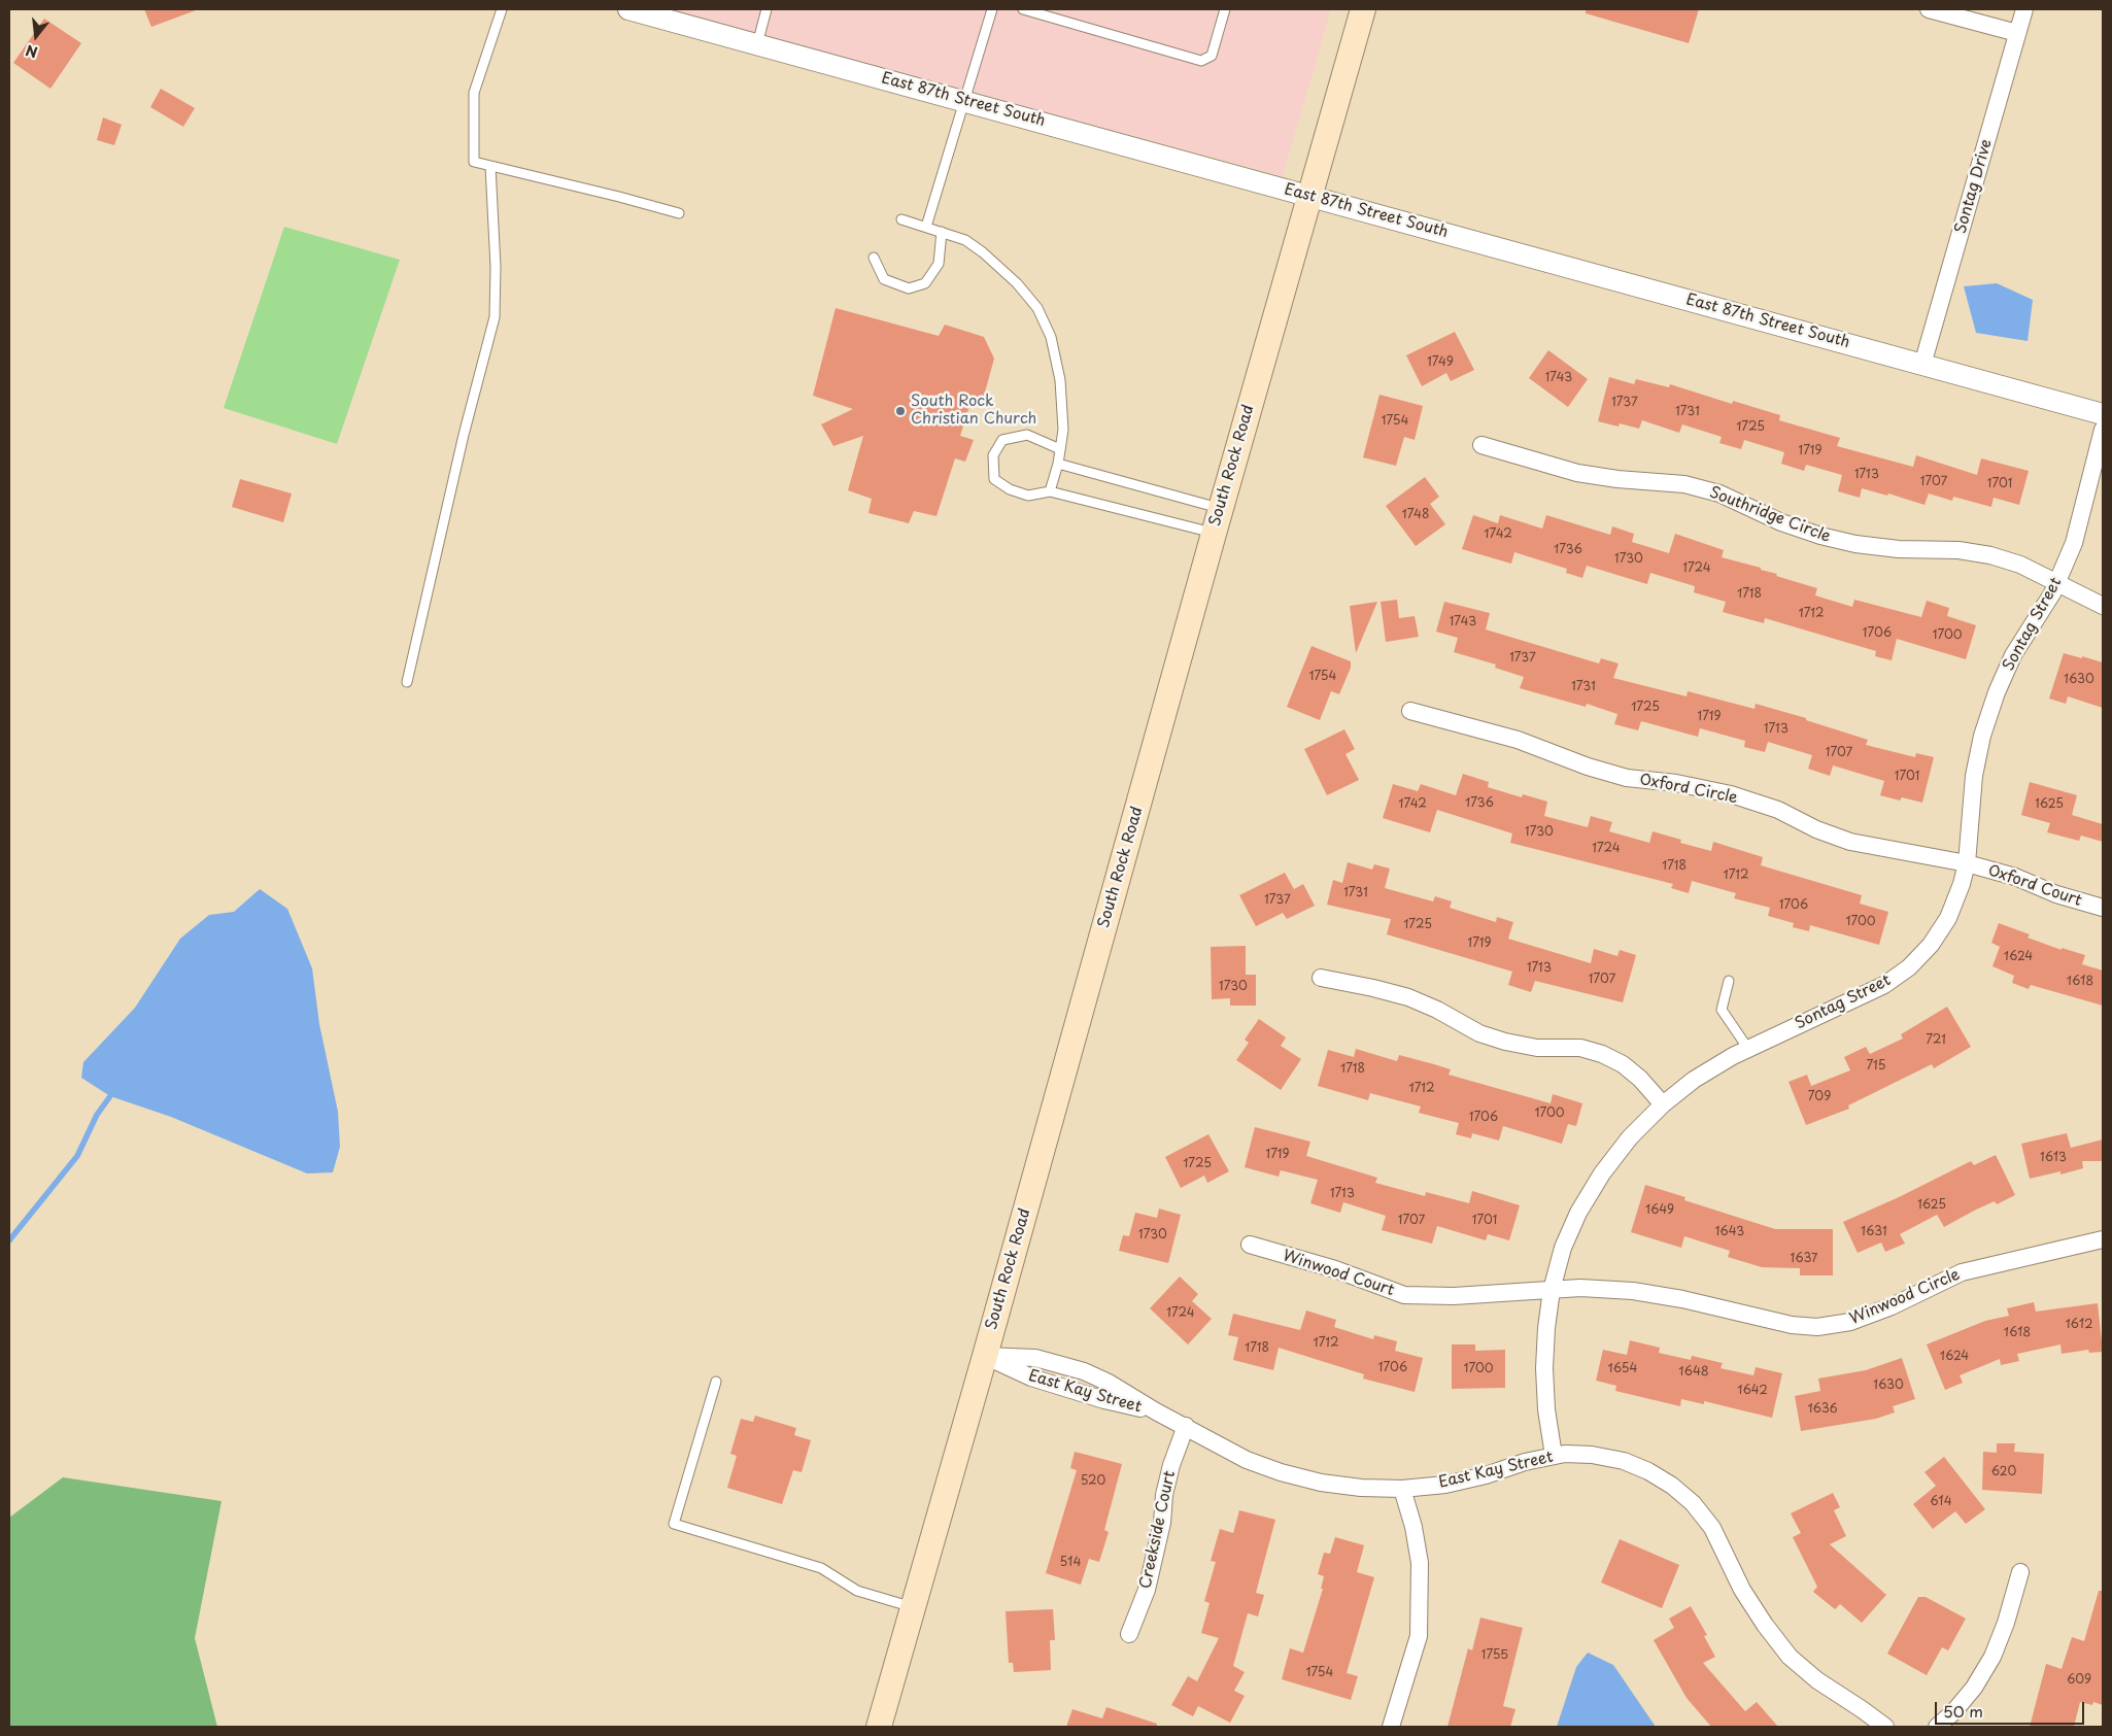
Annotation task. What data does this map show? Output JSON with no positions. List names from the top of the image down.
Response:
{
  "streets": {
    "main road": ["South Rock Road"],
    "street": [
      "East 87th Street South",
      "Sontag Drive",
      "Southridge Circle",
      "Sontag Street",
      "Oxford Circle",
      "Oxford Court",
      "Winwood Court",
      "Winwood Circle",
      "East Kay Street",
      "Creekside Court"
    ]
  },
  "crossings": [
    ["East 87th Street South", "Sontag Drive"],
    ["East 87th Street South", "South Rock Road"],
    ["South Rock Road", "East Kay Street"],
    ["Southridge Circle", "Sontag Street"],
    ["Sontag Street", "Oxford Circle"],
    ["Sontag Street", "Oxford Court"],
    ["Sontag Street", "Winwood Court"],
    ["Sontag Street", "Winwood Circle"],
    ["Sontag Street", "East Kay Street"],
    ["Oxford Circle", "Oxford Court"],
    ["Winwood Court", "Winwood Circle"],
    ["East Kay Street", "Creekside Court"]
  ],
  "places": ["South Rock Christian Church"],
  "house_numbers": [
    "1749",
    "1743",
    "1737",
    "1731",
    "1754",
    "1725",
    "1719",
    "1713",
    "1707",
    "1701",
    "1748",
    "1742",
    "1736",
    "1730",
    "1724",
    "1718",
    "1712",
    "1743",
    "1706",
    "1700",
    "1737",
    "1754",
    "1630",
    "1731",
    "1725",
    "1719",
    "1713",
    "1707",
    "1701",
    "1736",
    "1742",
    "1625",
    "1730",
    "1724",
    "1718",
    "1712",
    "1731",
    "1737",
    "1706",
    "1700",
    "1725",
    "1719",
    "1624",
    "1713",
    "1707",
    "1618",
    "1730",
    "721",
    "715",
    "1718",
    "1712",
    "709",
    "1700",
    "1706",
    "1719",
    "1613",
    "1725",
    "1713",
    "1625",
    "1649",
    "1707",
    "1701",
    "1643",
    "1631",
    "1730",
    "1637",
    "1724",
    "1612",
    "1618",
    "1712",
    "1718",
    "1624",
    "1706",
    "1700",
    "1654",
    "1648",
    "1630",
    "1642",
    "1636",
    "620",
    "520",
    "614",
    "514",
    "1755",
    "1754",
    "609"
  ],
  "scale_bar": "50 m",
  "north": "bottom"
}
